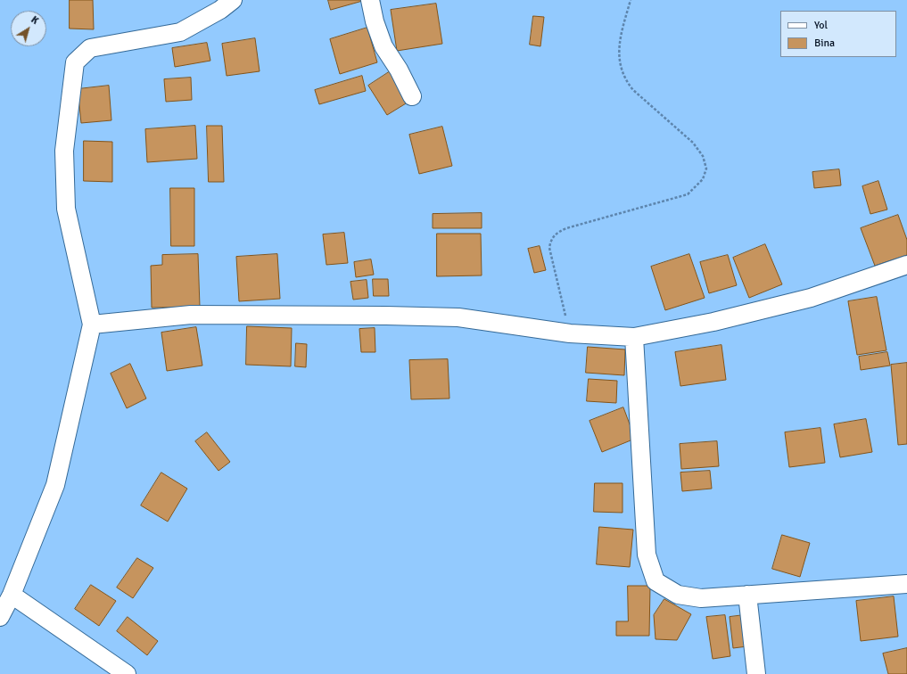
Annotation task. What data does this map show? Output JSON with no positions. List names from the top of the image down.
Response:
{
  "legend": ["Yol", "Bina"],
  "north": "top right"
}
